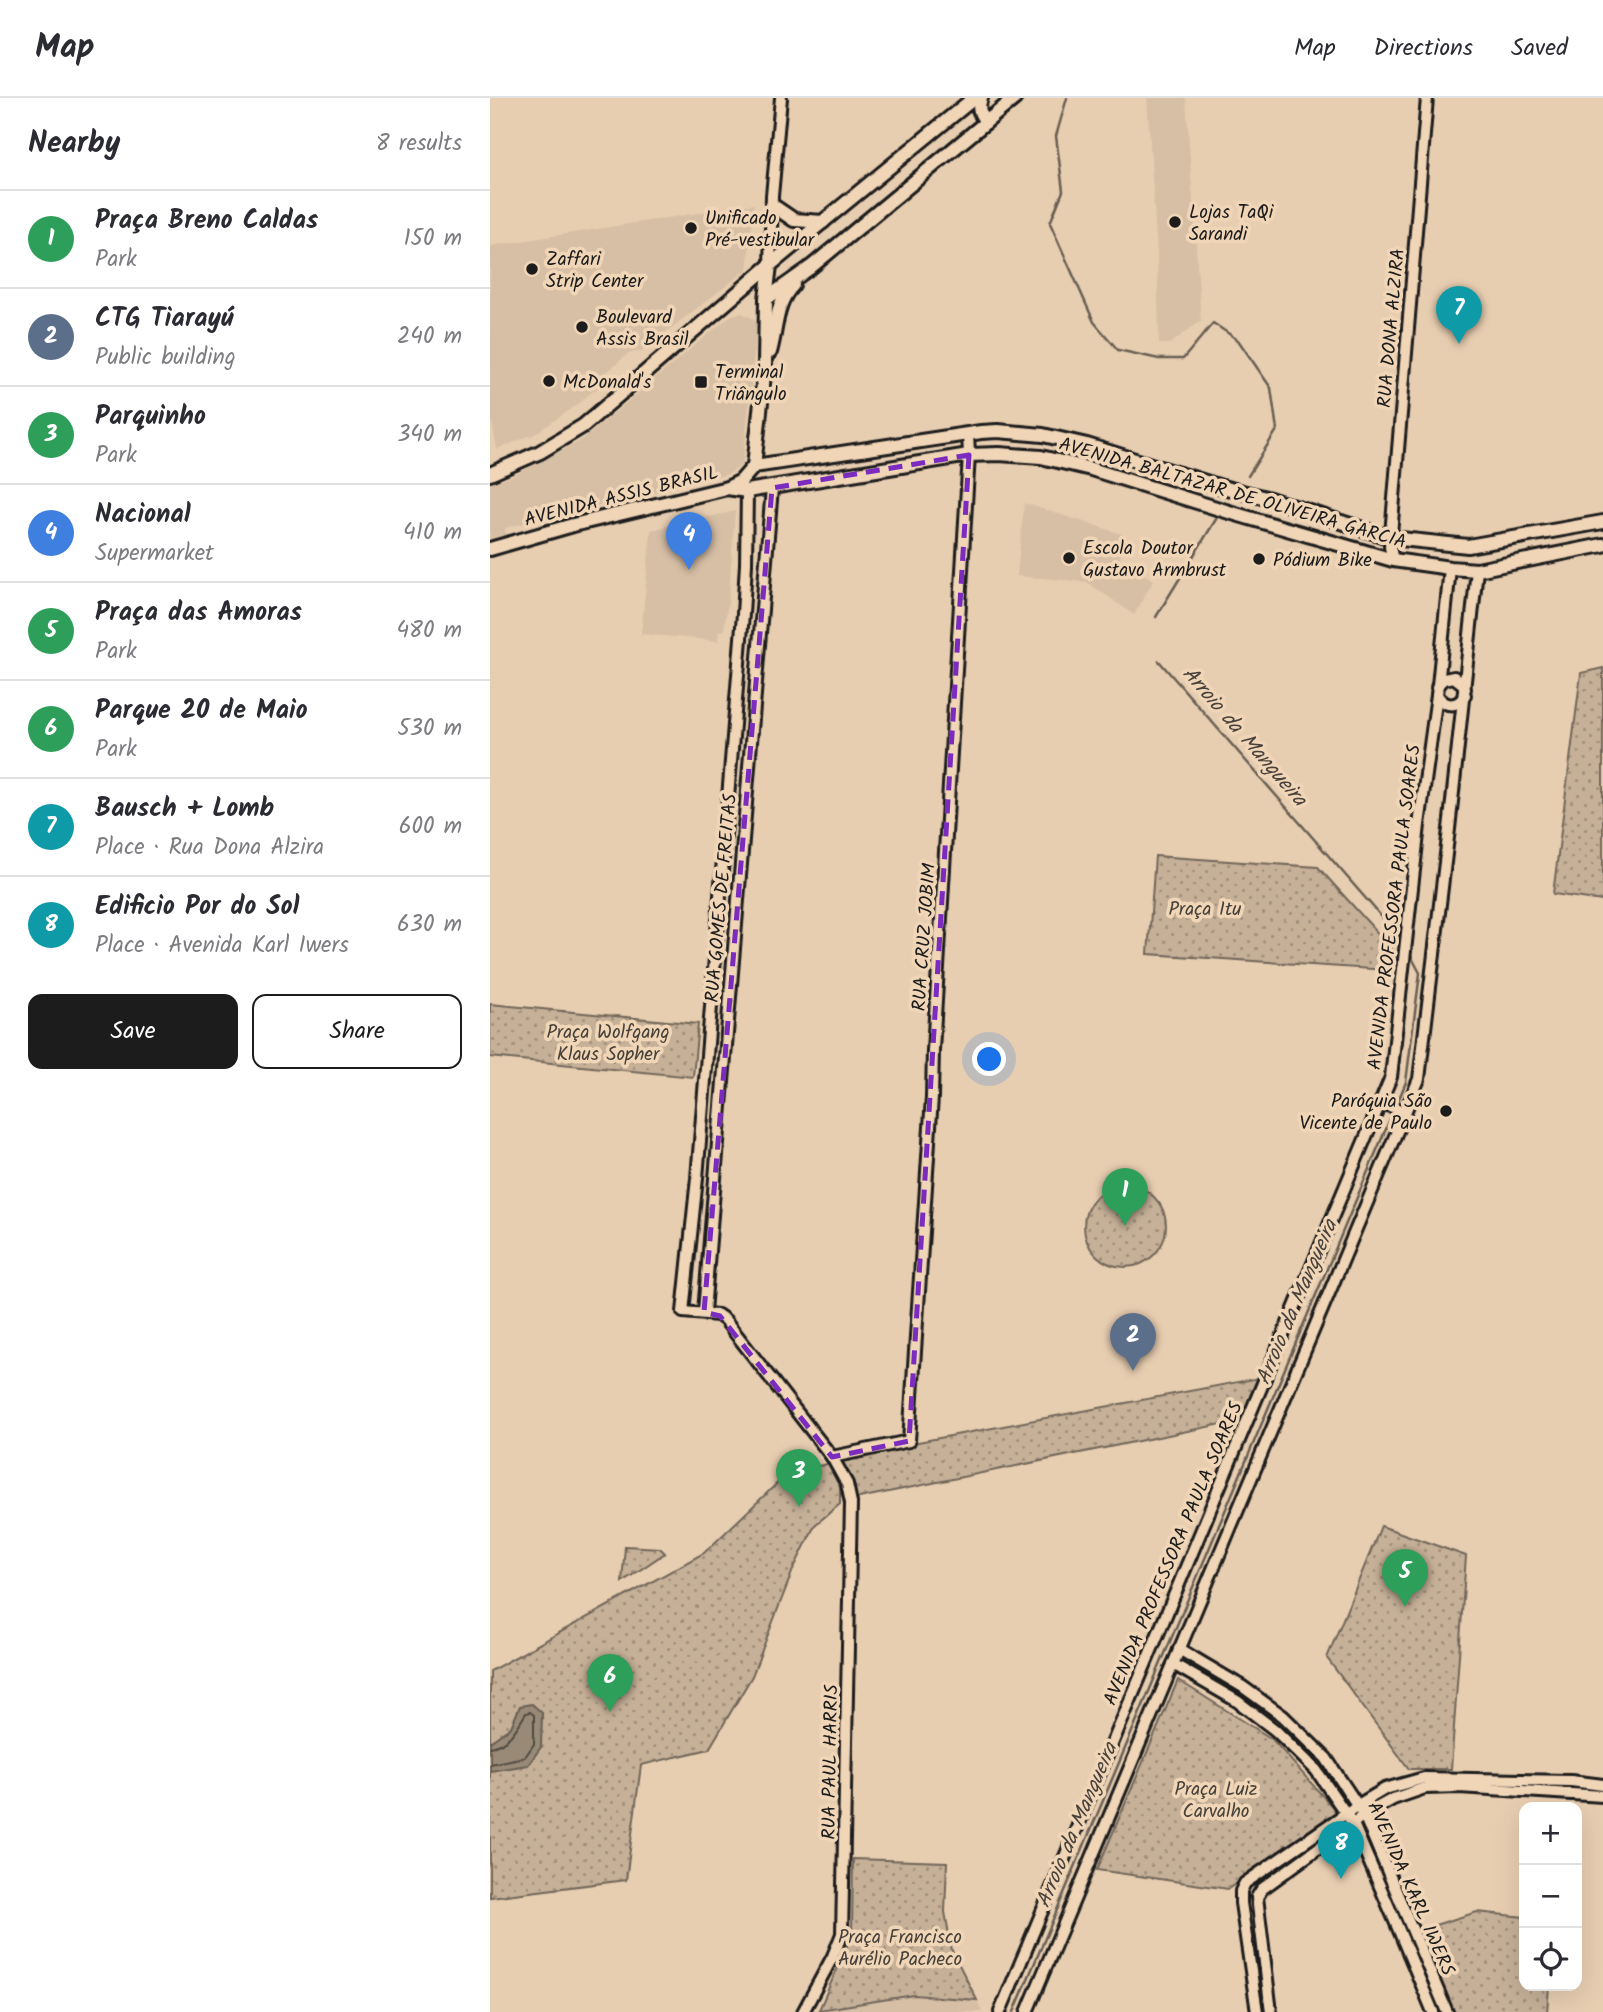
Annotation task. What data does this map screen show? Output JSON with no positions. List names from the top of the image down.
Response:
{
  "streets": {
    "main road": ["AVENIDA BALTAZAR DE OLIVEIRA GARCIA", "AVENIDA ASSIS BRASIL"],
    "street": [
      "RUA DONA ALZIRA",
      "RUA GOMES DE FREITAS",
      "AVENIDA PROFESSORA PAULA SOARES",
      "RUA CRUZ JOBIM",
      "RUA PAUL HARRIS",
      "AVENIDA KARL IWERS"
    ]
  },
  "crossings": [
    ["RUA DONA ALZIRA", "AVENIDA BALTAZAR DE OLIVEIRA GARCIA"],
    ["AVENIDA BALTAZAR DE OLIVEIRA GARCIA", "AVENIDA ASSIS BRASIL"],
    ["AVENIDA BALTAZAR DE OLIVEIRA GARCIA", "RUA GOMES DE FREITAS"],
    ["AVENIDA BALTAZAR DE OLIVEIRA GARCIA", "AVENIDA PROFESSORA PAULA SOARES"],
    ["AVENIDA BALTAZAR DE OLIVEIRA GARCIA", "RUA CRUZ JOBIM"],
    ["AVENIDA PROFESSORA PAULA SOARES", "AVENIDA KARL IWERS"],
    ["RUA CRUZ JOBIM", "RUA PAUL HARRIS"]
  ],
  "water": ["Arroio da Mangueira"],
  "parks": [
    "Praça Itu",
    "Praça Wolfgang Klaus Sopher",
    "Praça Luiz Carvalho",
    "Praça Francisco Aurélio Pacheco"
  ],
  "places": {
    "other": [
      "Lojas TaQi Sarandi",
      "Unificado Pré-vestibular",
      "Zaffari Strip Center",
      "Boulevard Assis Brasil",
      "McDonald's",
      "Escola Doutor Gustavo Armbrust",
      "Pódium Bike",
      "Paróquia São Vicente de Paulo"
    ],
    "transit": ["Terminal Triângulo"]
  },
  "page": {
    "header": "Map",
    "nav": ["Map", "Directions", "Saved"],
    "heading": ["Nearby", "8 results"],
    "list": [
      {
        "mark": "1",
        "name": "Praça Breno Caldas",
        "note": "Park",
        "value": "150 m"
      },
      {
        "mark": "2",
        "name": "CTG Tiarayú",
        "note": "Public building",
        "value": "240 m"
      },
      {
        "mark": "3",
        "name": "Parquinho",
        "note": "Park",
        "value": "340 m"
      },
      {
        "mark": "4",
        "name": "Nacional",
        "note": "Supermarket",
        "value": "410 m"
      },
      {
        "mark": "5",
        "name": "Praça das Amoras",
        "note": "Park",
        "value": "480 m"
      },
      {
        "mark": "6",
        "name": "Parque 20 de Maio",
        "note": "Park",
        "value": "530 m"
      },
      {
        "mark": "7",
        "name": "Bausch + Lomb",
        "note": "Place · Rua Dona Alzira",
        "value": "600 m"
      },
      {
        "mark": "8",
        "name": "Edificio Por do Sol",
        "note": "Place · Avenida Karl Iwers",
        "value": "630 m"
      }
    ],
    "pins": [
      "7",
      "4",
      "1",
      "2",
      "3",
      "5",
      "6",
      "8"
    ],
    "buttons": ["Save", "Share"],
    "map_buttons": ["+", "−"]
  }
}
